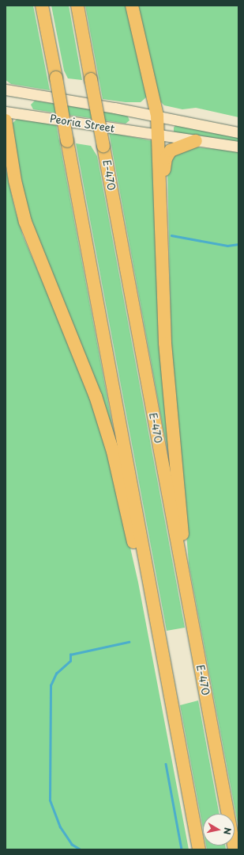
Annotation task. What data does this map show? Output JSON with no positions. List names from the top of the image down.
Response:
{
  "streets": {
    "highway": ["E-470"],
    "main road": ["Peoria Street"]
  },
  "north": "right"
}
